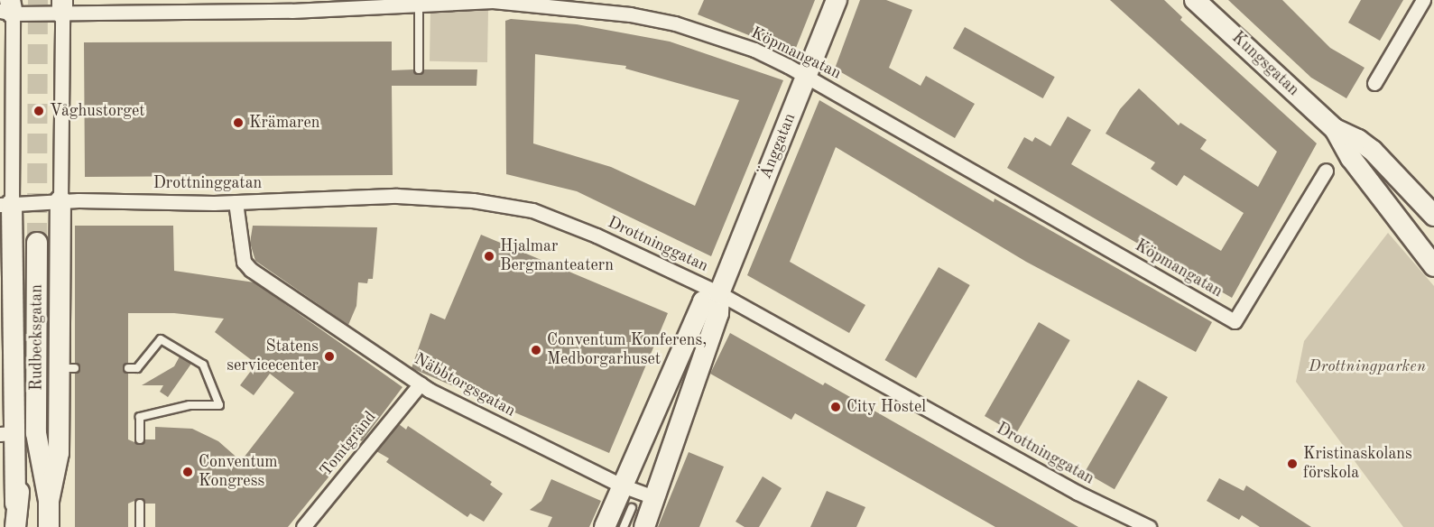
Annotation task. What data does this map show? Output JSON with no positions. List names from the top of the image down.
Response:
{
  "streets": {
    "main road": ["Kungsgatan", "Änggatan", "Rudbecksgatan"],
    "street": [
      "Köpmangatan",
      "Drottninggatan",
      "Näbbtorgsgatan",
      "Tomtgränd"
    ]
  },
  "crossings": [
    ["Köpmangatan", "Änggatan"],
    ["Änggatan", "Drottninggatan"],
    ["Änggatan", "Näbbtorgsgatan"],
    ["Drottninggatan", "Näbbtorgsgatan"],
    ["Näbbtorgsgatan", "Tomtgränd"]
  ],
  "parks": ["Drottningparken"],
  "places": [
    "Våghustorget",
    "Krämaren",
    "Hjalmar Bergmanteatern",
    "Conventum Konferens, Medborgarhuset",
    "Statens servicecenter",
    "City Hostel",
    "Kristinaskolans förskola",
    "Conventum Kongress"
  ]
}
